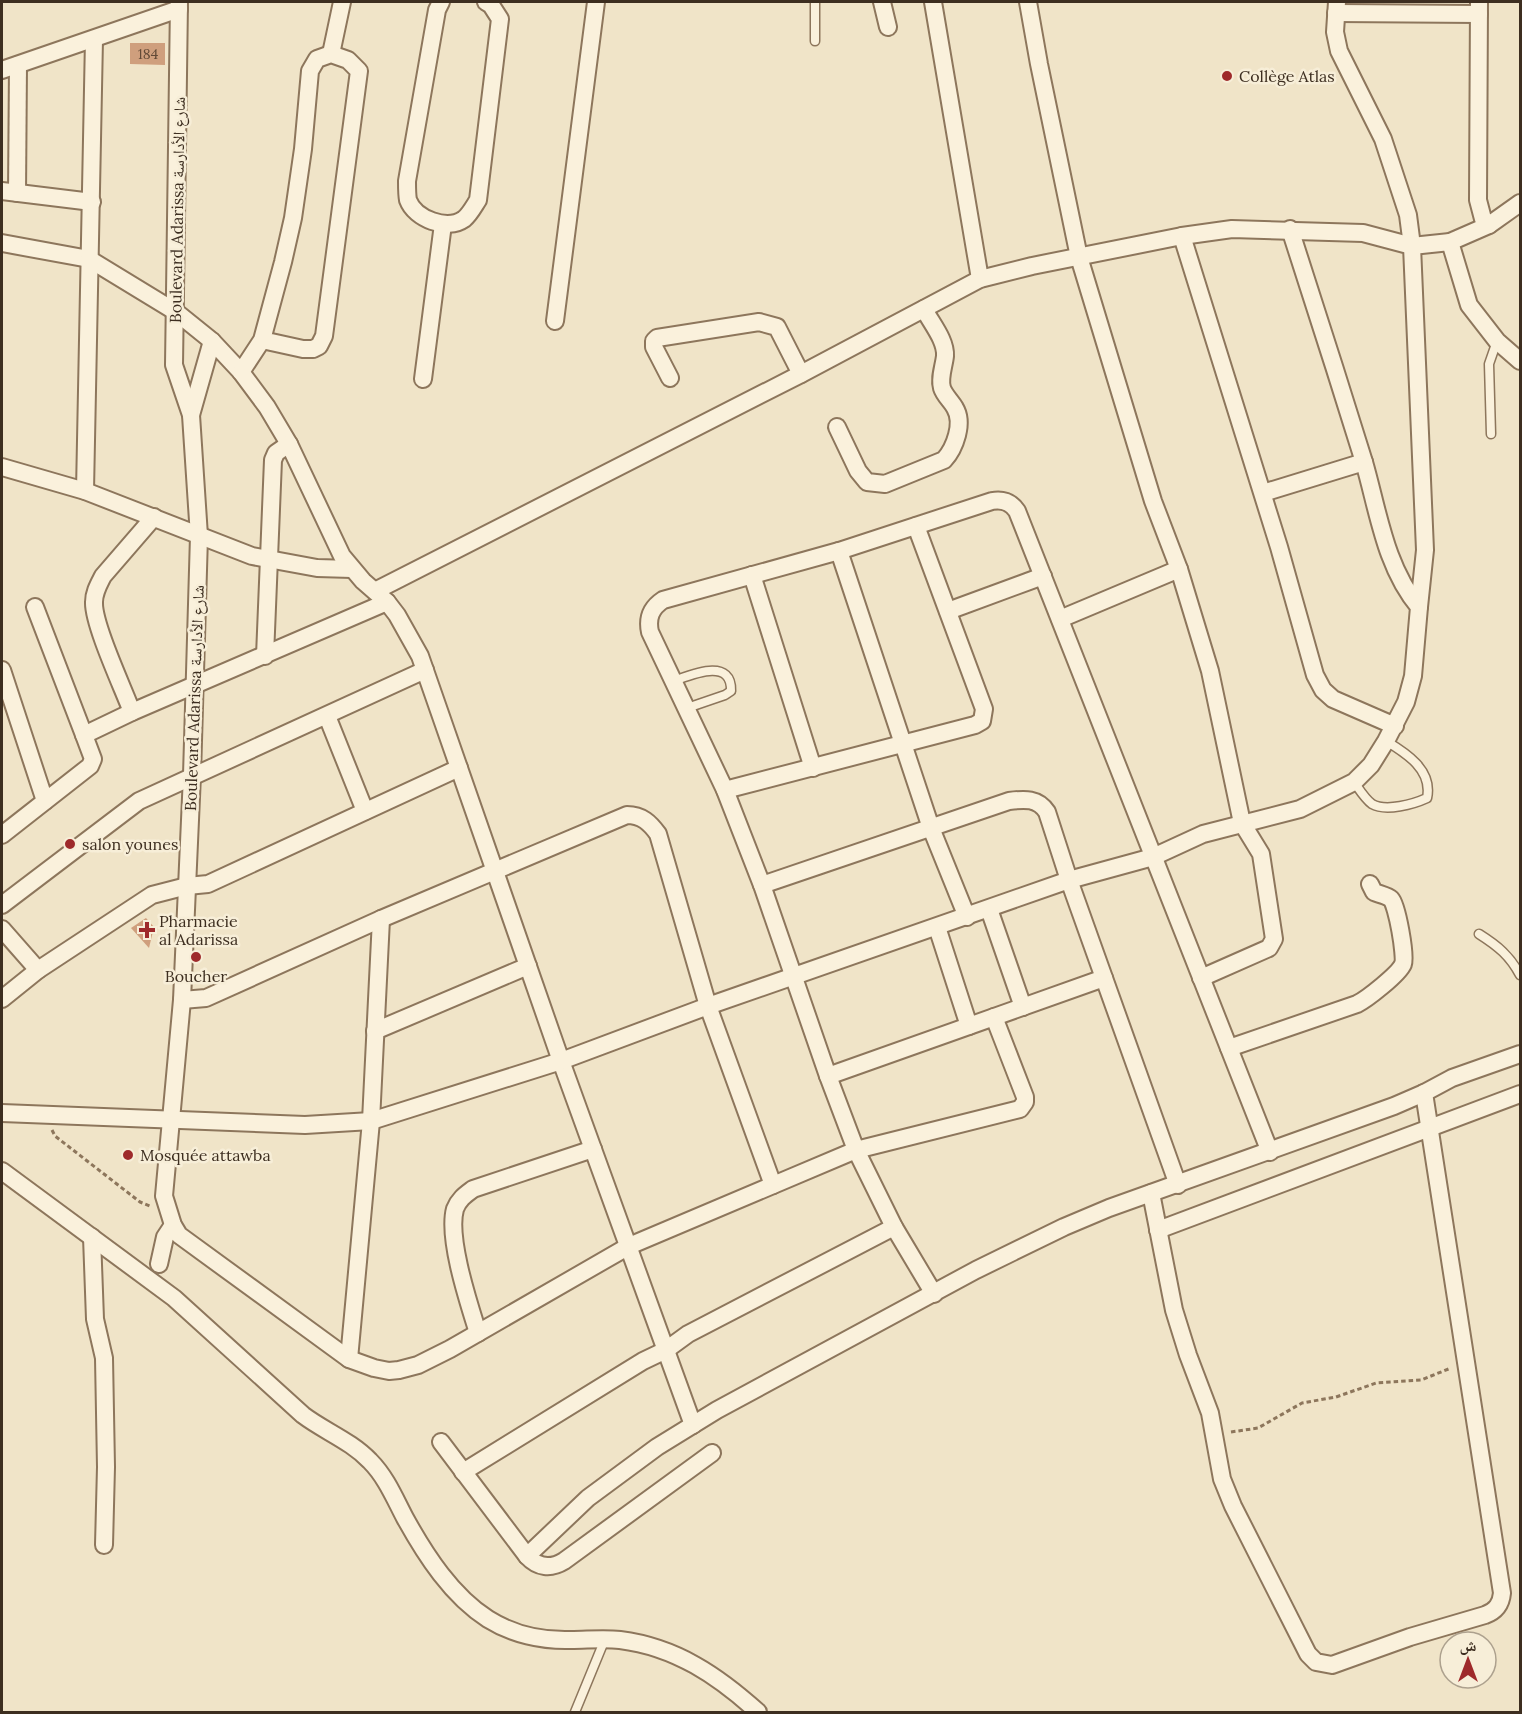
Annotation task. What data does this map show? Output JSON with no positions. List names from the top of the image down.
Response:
{
  "streets": {
    "street": ["Boulevard Adarissa شارع الأدارسة"]
  },
  "places": {
    "other": [
      "Collège Atlas",
      "salon younes",
      "Boucher",
      "Mosquée attawba"
    ],
    "health": ["Pharmacie al Adarissa"]
  },
  "house_numbers": ["184"],
  "north": "top"
}
